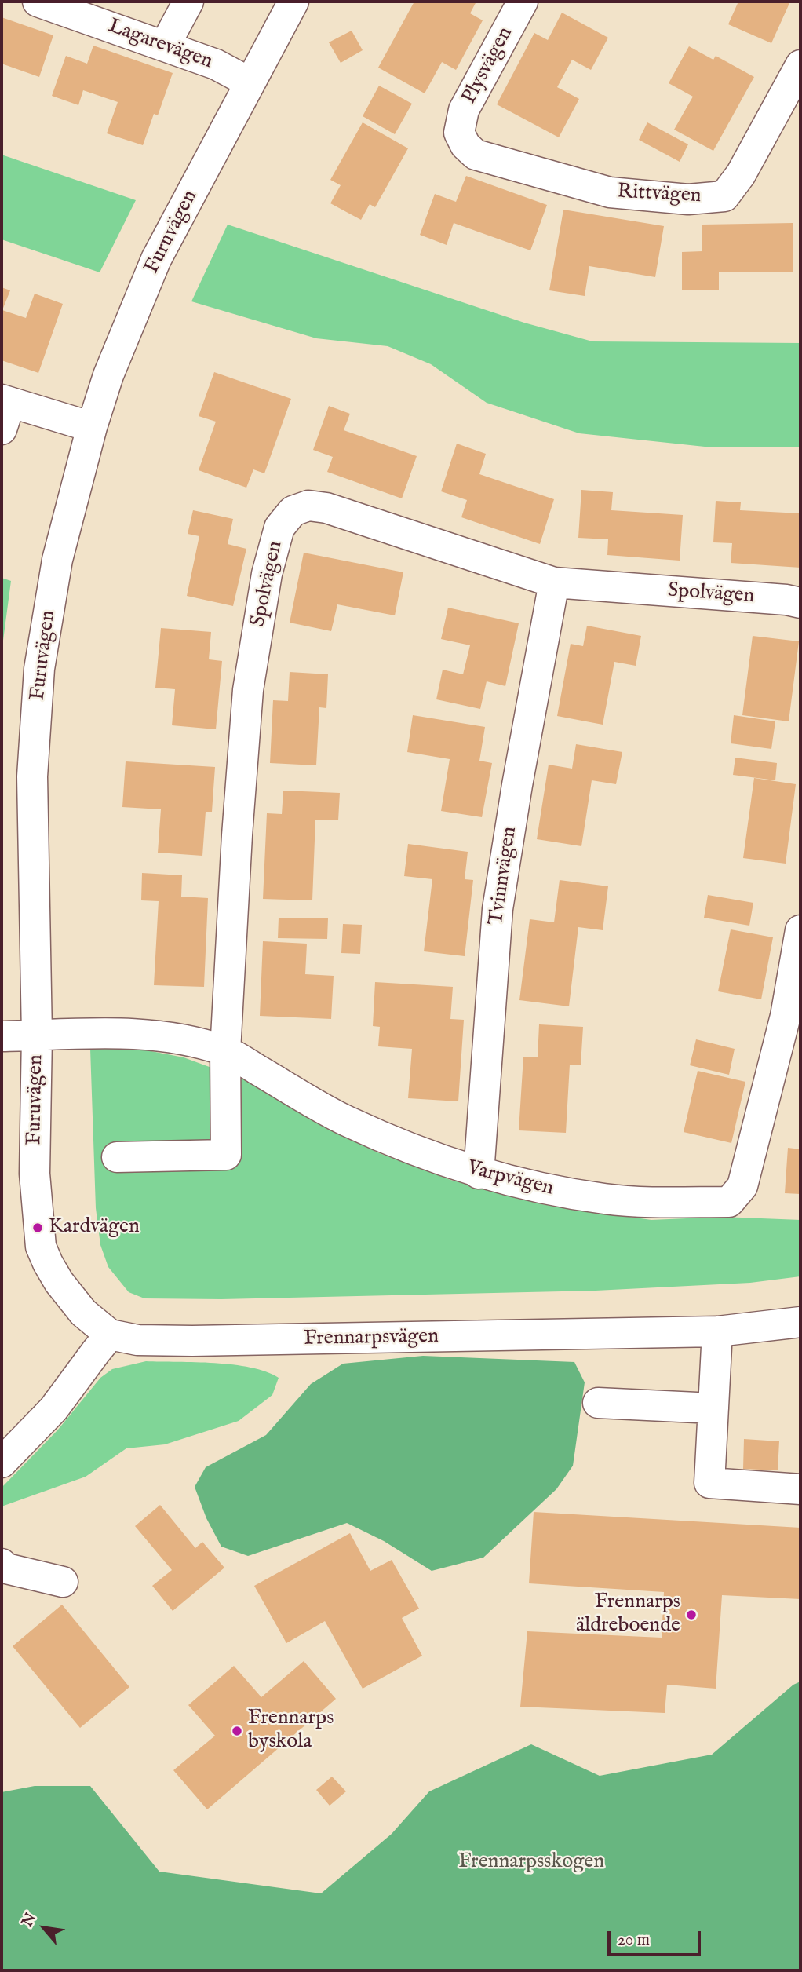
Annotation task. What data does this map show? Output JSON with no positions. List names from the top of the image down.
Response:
{
  "streets": {
    "street": [
      "Lagarevägen",
      "Plysvägen",
      "Rittvägen",
      "Furuvägen",
      "Spolvägen",
      "Tvinnvägen",
      "Varpvägen",
      "Frennarpsvägen"
    ]
  },
  "crossings": [
    ["Lagarevägen", "Furuvägen"],
    ["Plysvägen", "Rittvägen"],
    ["Furuvägen", "Varpvägen"],
    ["Furuvägen", "Frennarpsvägen"],
    ["Spolvägen", "Tvinnvägen"],
    ["Spolvägen", "Varpvägen"],
    ["Tvinnvägen", "Varpvägen"]
  ],
  "parks": ["Frennarpsskogen"],
  "places": ["Kardvägen", "Frennarps äldreboende", "Frennarps byskola"],
  "scale_bar": "20 m",
  "north": "top left"
}
